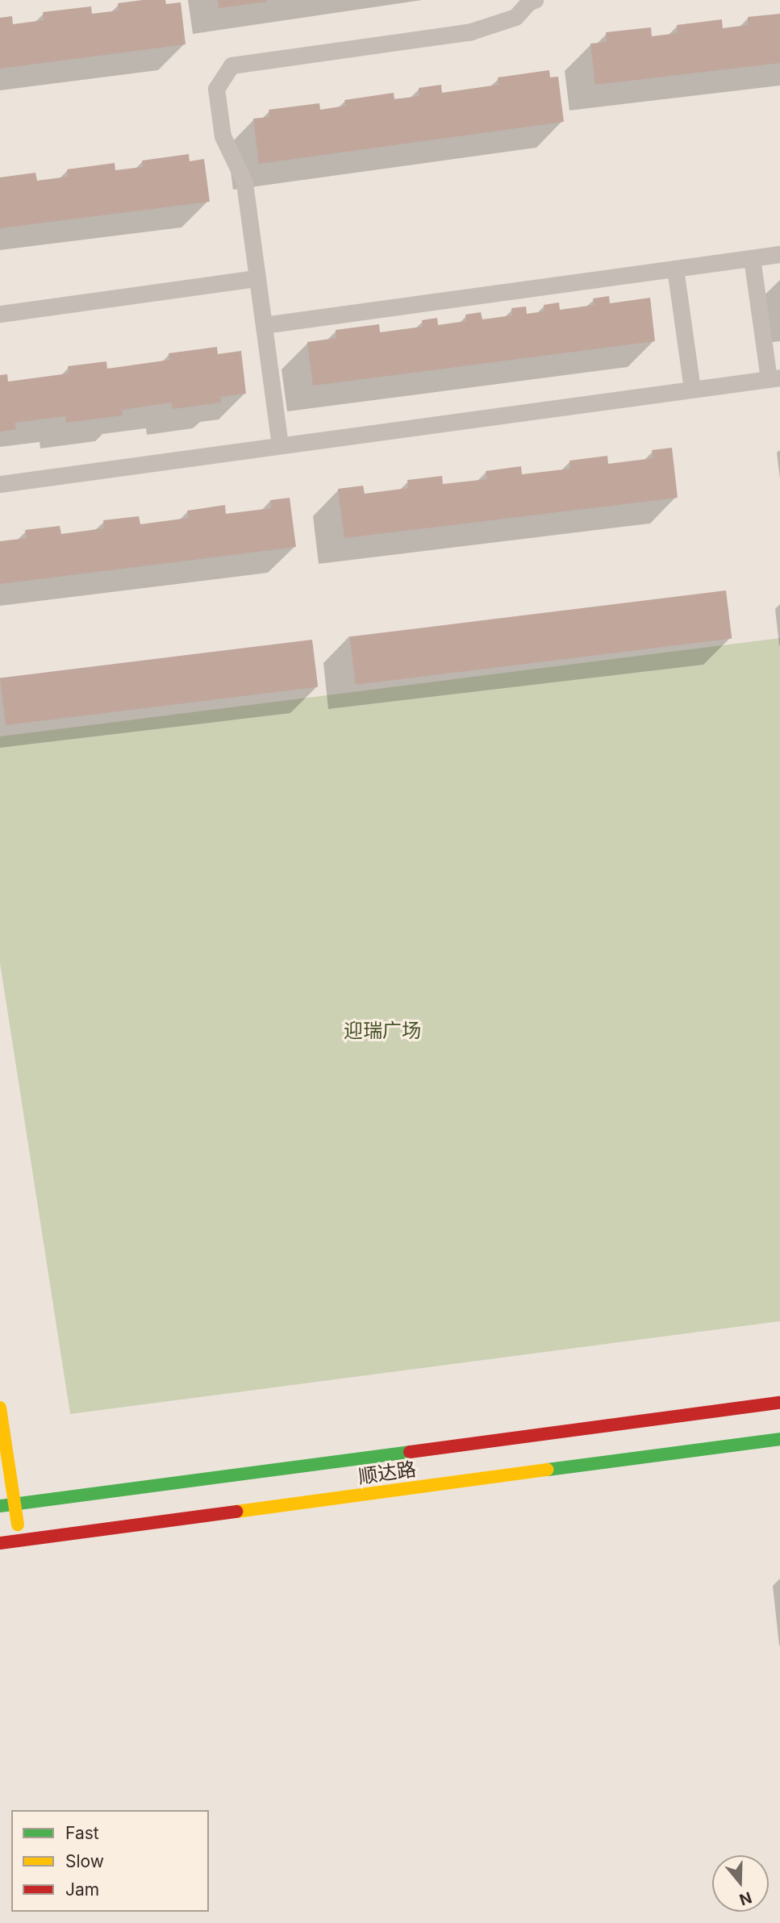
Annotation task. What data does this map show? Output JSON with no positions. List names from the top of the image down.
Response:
{
  "streets": {
    "main road": ["顺达路"]
  },
  "parks": ["迎瑞广场"],
  "legend": ["Fast", "Slow", "Jam"],
  "north": "bottom"
}
